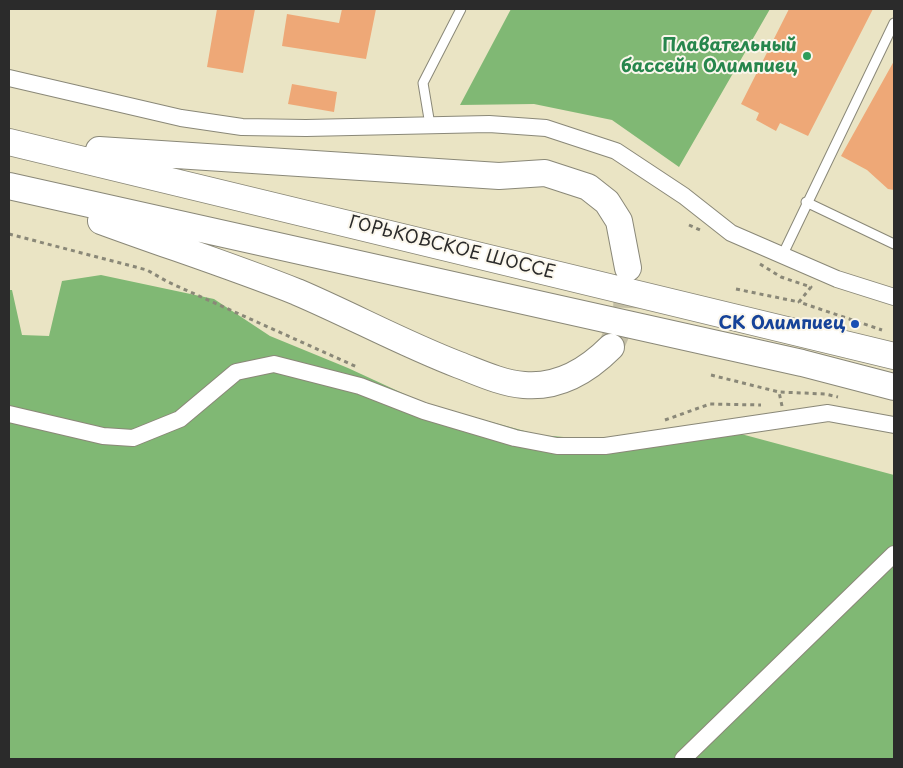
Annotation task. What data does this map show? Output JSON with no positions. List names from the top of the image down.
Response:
{
  "streets": {
    "main road": ["ГОРЬКОВСКОЕ ШОССЕ"]
  },
  "places": ["Плавательный бассейн Олимпиец", "СК Олимпиец"]
}
